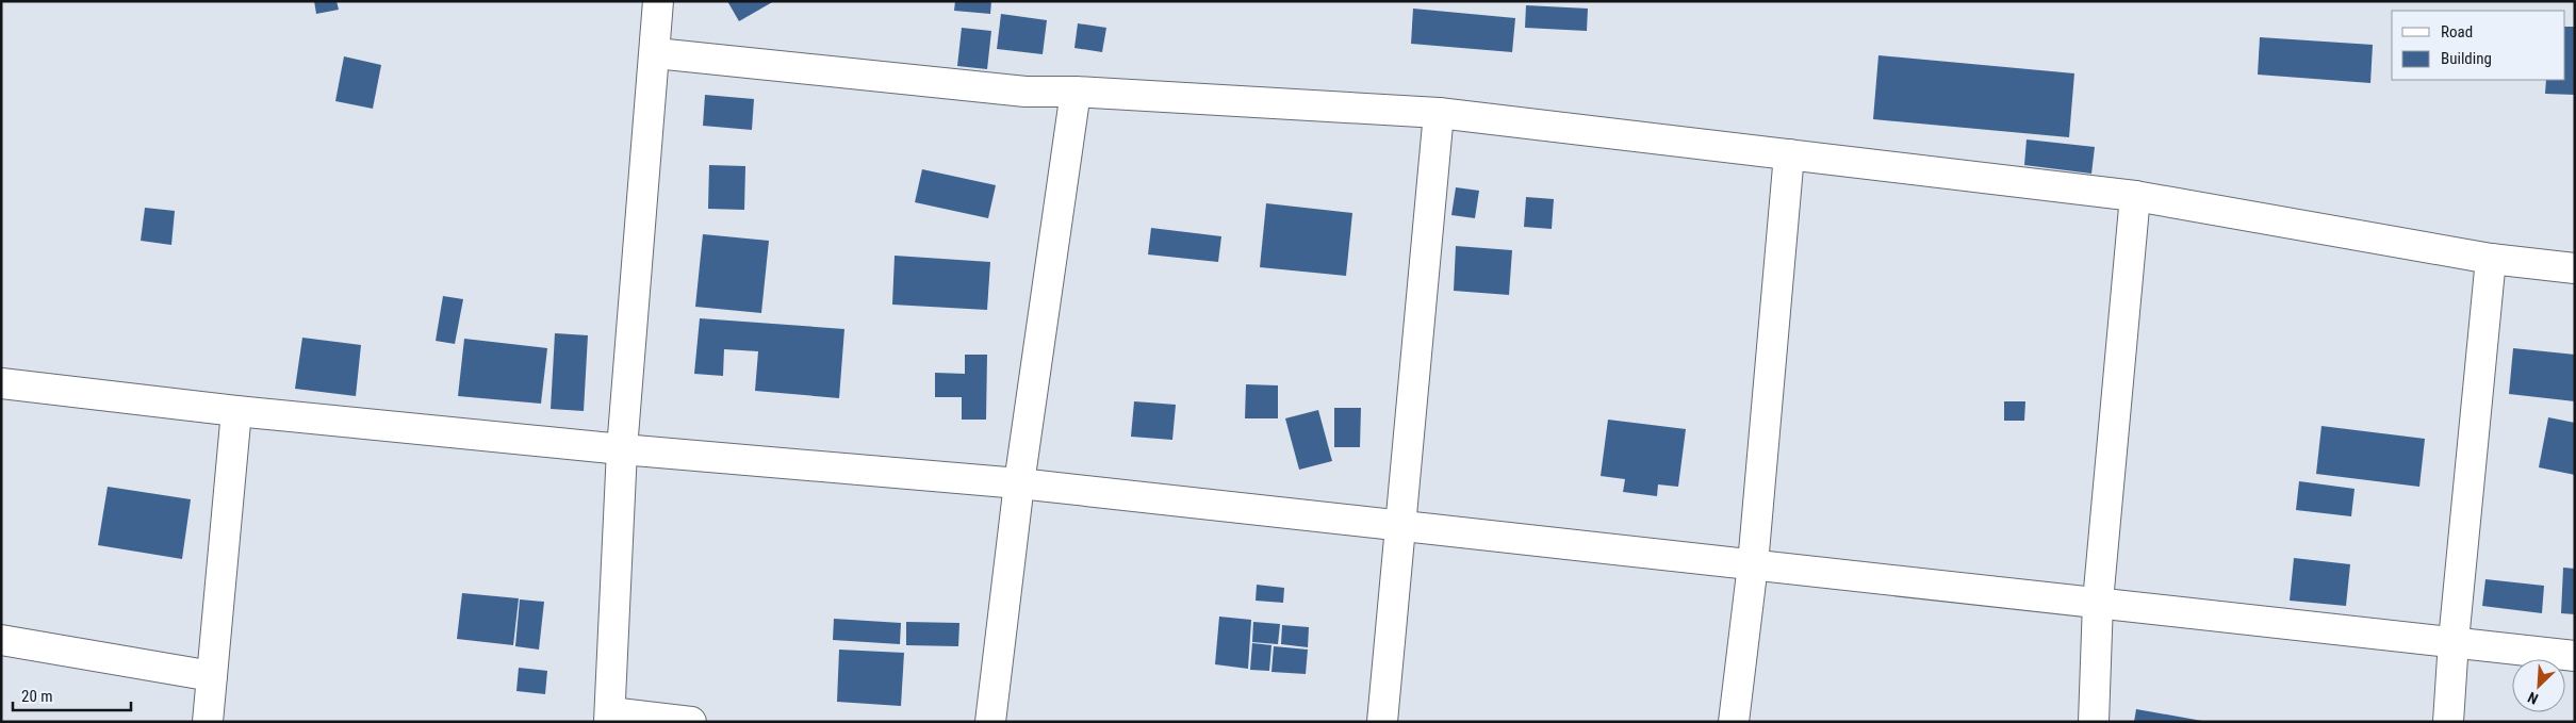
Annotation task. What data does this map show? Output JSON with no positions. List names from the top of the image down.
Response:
{
  "legend": ["Road", "Building"],
  "scale_bar": "20 m",
  "north": "bottom left"
}
